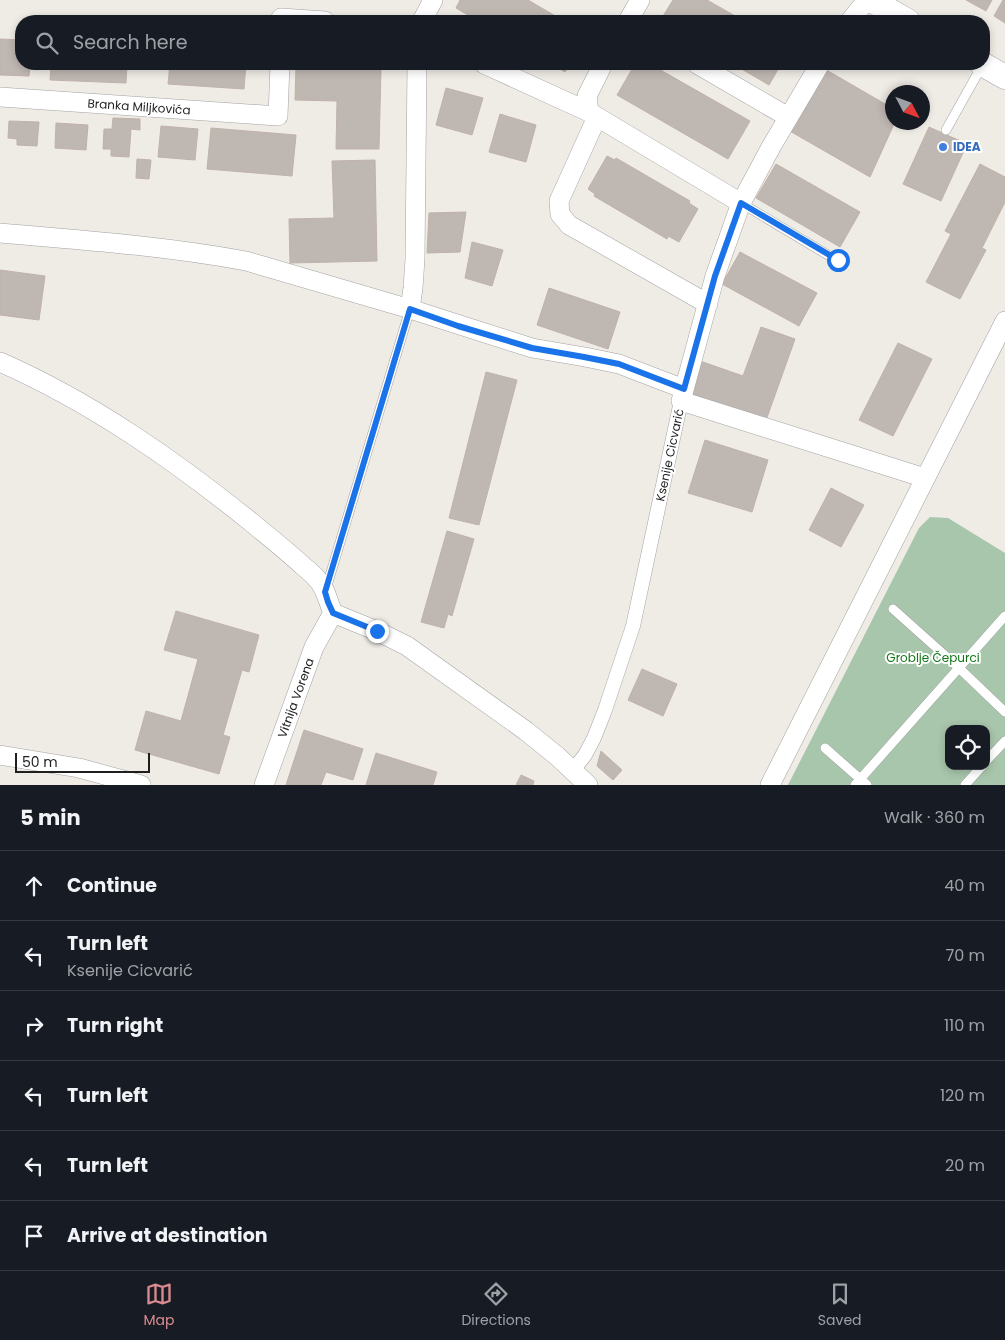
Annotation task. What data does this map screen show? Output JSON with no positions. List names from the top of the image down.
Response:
{
  "streets": {
    "street": ["Branka Miljkovića", "Ksenije Cicvarić", "Vitnija Vorena"]
  },
  "parks": ["Groblje Čepurci"],
  "places": ["IDEA"],
  "scale_bar": "50 m",
  "north": "bottom right",
  "page": {
    "search": "Search here",
    "scale": "50 m",
    "heading": ["5 min", "Walk · 360 m"],
    "list": [
      ["Continue", "40 m"],
      ["Turn left", "Ksenije Cicvarić", "70 m"],
      ["Turn right", "110 m"],
      ["Turn left", "120 m"],
      ["Turn left", "20 m"],
      "Arrive at destination"
    ],
    "nav": ["Map", "Directions", "Saved"]
  }
}
